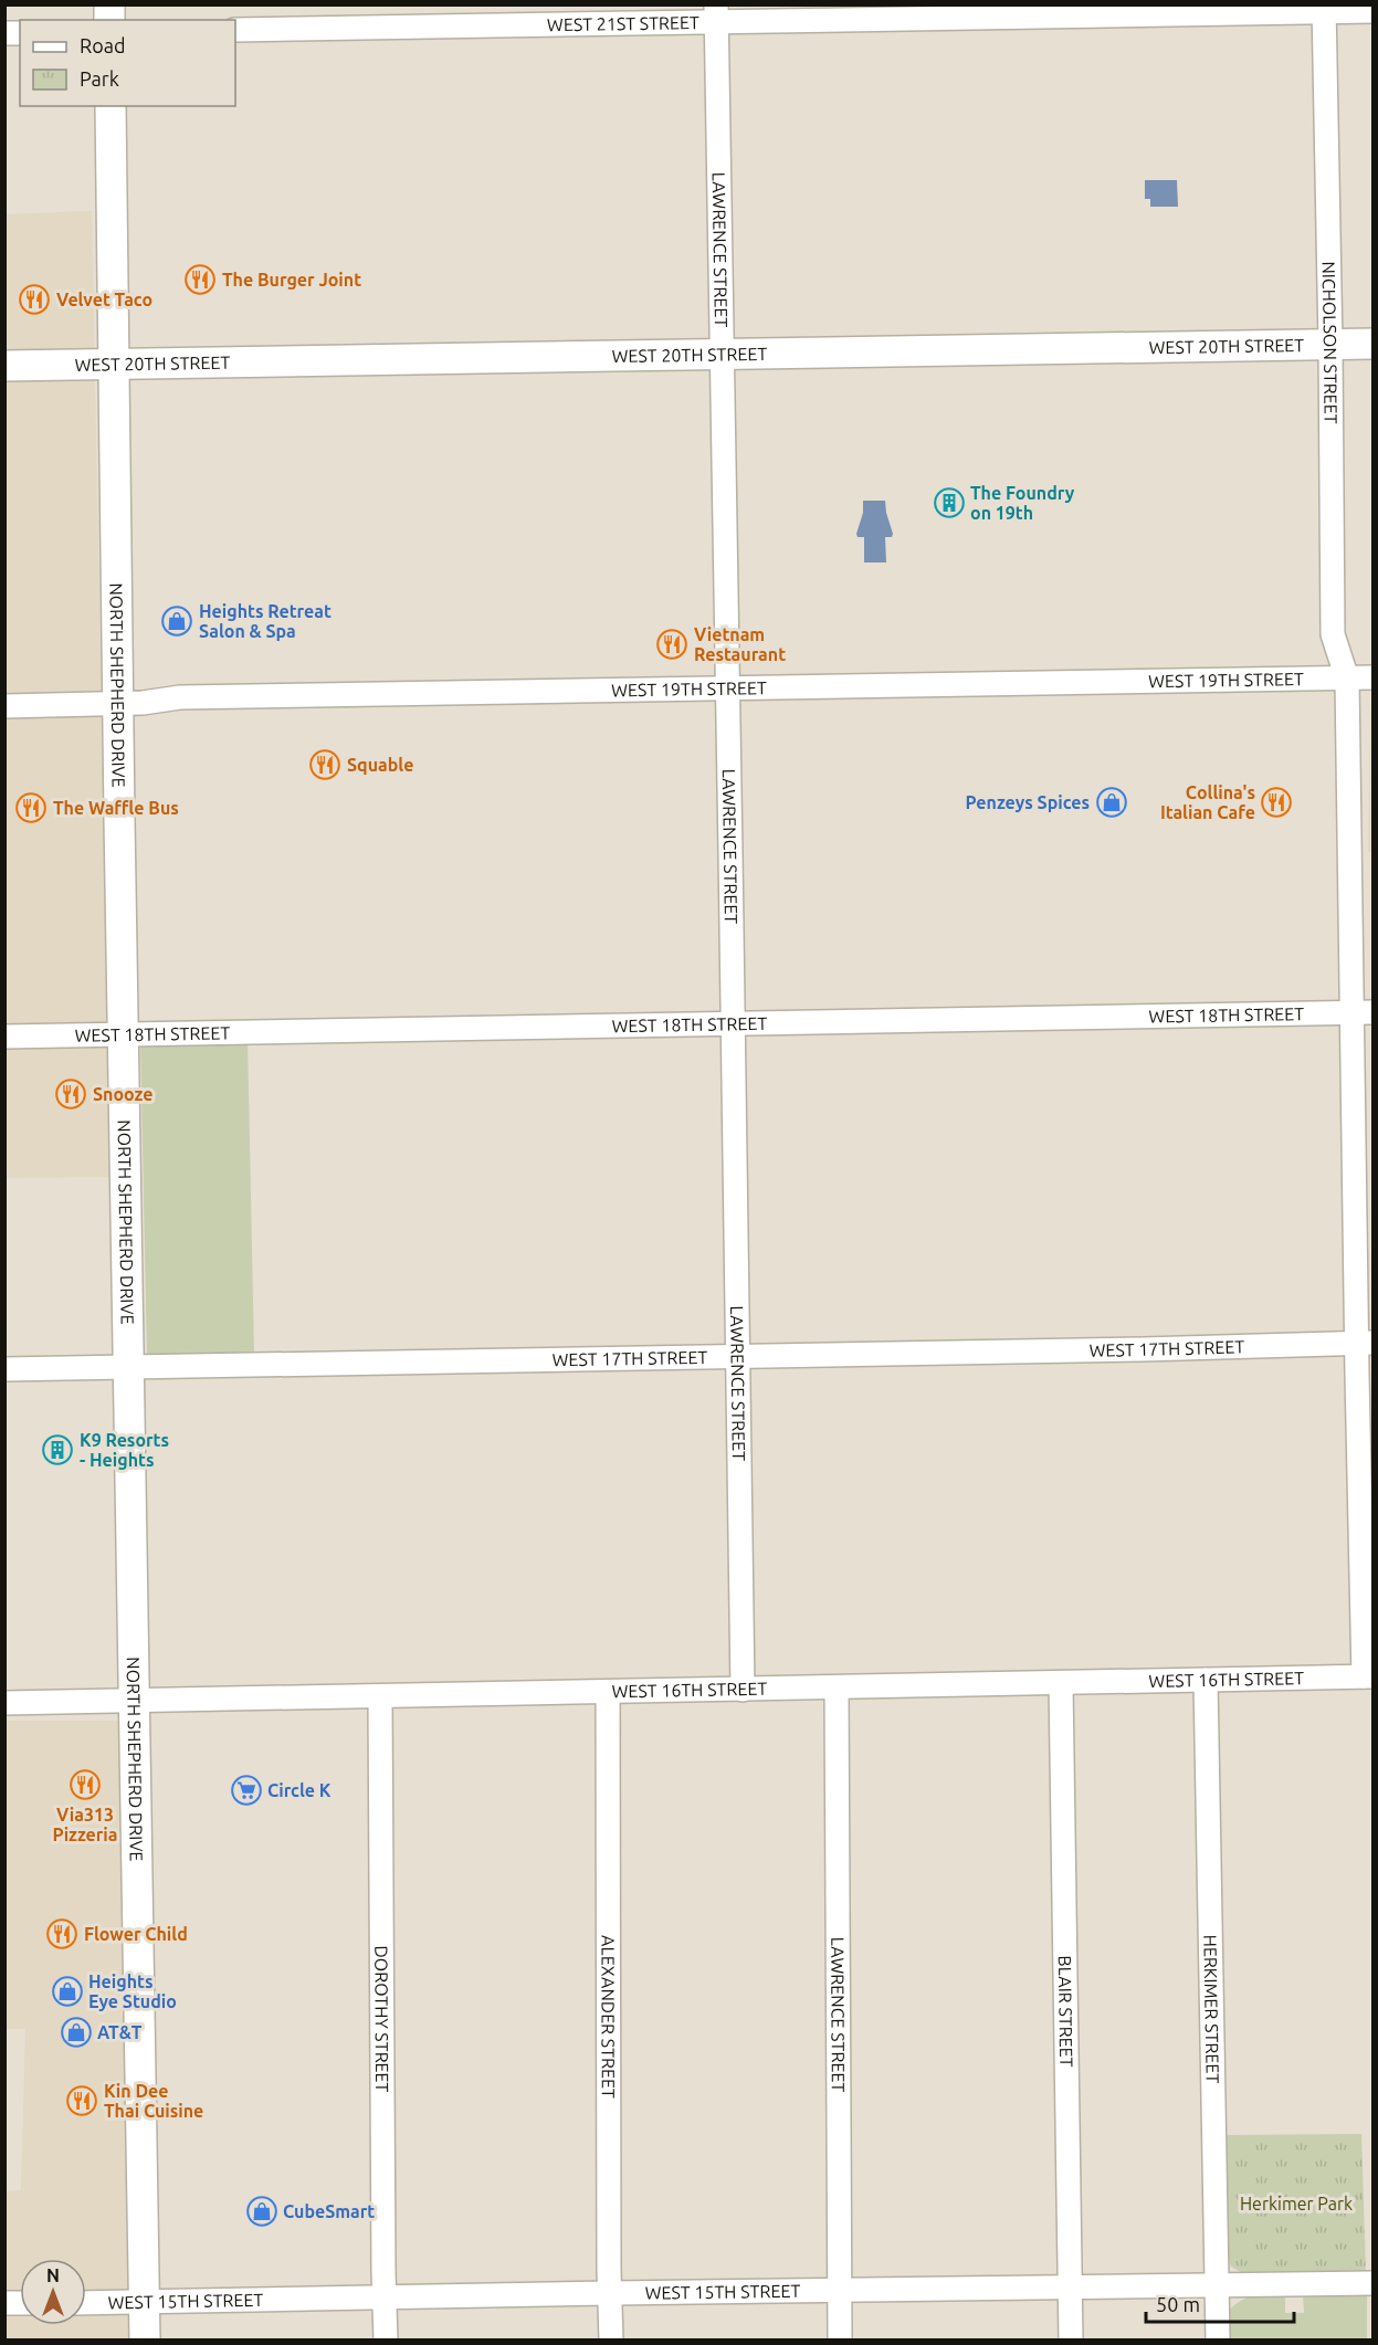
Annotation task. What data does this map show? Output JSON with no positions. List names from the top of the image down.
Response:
{
  "streets": {
    "main road": ["WEST 20TH STREET", "NORTH SHEPHERD DRIVE"],
    "street": [
      "WEST 21ST STREET",
      "LAWRENCE STREET",
      "NICHOLSON STREET",
      "WEST 19TH STREET",
      "WEST 18TH STREET",
      "WEST 17TH STREET",
      "WEST 16TH STREET",
      "HERKIMER STREET",
      "BLAIR STREET",
      "ALEXANDER STREET",
      "DOROTHY STREET",
      "WEST 15TH STREET"
    ]
  },
  "crossings": [
    ["WEST 21ST STREET", "LAWRENCE STREET"],
    ["WEST 21ST STREET", "NICHOLSON STREET"],
    ["LAWRENCE STREET", "WEST 20TH STREET"],
    ["LAWRENCE STREET", "WEST 19TH STREET"],
    ["LAWRENCE STREET", "WEST 18TH STREET"],
    ["LAWRENCE STREET", "WEST 17TH STREET"],
    ["LAWRENCE STREET", "WEST 16TH STREET"],
    ["LAWRENCE STREET", "WEST 15TH STREET"],
    ["NICHOLSON STREET", "WEST 20TH STREET"],
    ["NICHOLSON STREET", "WEST 19TH STREET"],
    ["NICHOLSON STREET", "WEST 18TH STREET"],
    ["NICHOLSON STREET", "WEST 17TH STREET"],
    ["NICHOLSON STREET", "WEST 16TH STREET"],
    ["WEST 20TH STREET", "NORTH SHEPHERD DRIVE"],
    ["WEST 19TH STREET", "NORTH SHEPHERD DRIVE"],
    ["NORTH SHEPHERD DRIVE", "WEST 18TH STREET"],
    ["NORTH SHEPHERD DRIVE", "WEST 17TH STREET"],
    ["NORTH SHEPHERD DRIVE", "WEST 16TH STREET"],
    ["NORTH SHEPHERD DRIVE", "WEST 15TH STREET"],
    ["WEST 16TH STREET", "HERKIMER STREET"],
    ["WEST 16TH STREET", "BLAIR STREET"],
    ["WEST 16TH STREET", "ALEXANDER STREET"],
    ["WEST 16TH STREET", "DOROTHY STREET"],
    ["HERKIMER STREET", "WEST 15TH STREET"],
    ["BLAIR STREET", "WEST 15TH STREET"],
    ["ALEXANDER STREET", "WEST 15TH STREET"],
    ["DOROTHY STREET", "WEST 15TH STREET"]
  ],
  "parks": ["Herkimer Park"],
  "places": {
    "restaurant": [
      "The Burger Joint",
      "Velvet Taco",
      "Vietnam Restaurant",
      "Squable",
      "Collina's Italian Cafe",
      "The Waffle Bus",
      "Snooze",
      "Via313 Pizzeria",
      "Flower Child",
      "Kin Dee Thai Cuisine"
    ],
    "building": ["The Foundry on 19th", "K9 Resorts - Heights"],
    "shop": [
      "Heights Retreat Salon & Spa",
      "Penzeys Spices",
      "Heights Eye Studio",
      "AT&T",
      "CubeSmart"
    ],
    "supermarket": ["Circle K"]
  },
  "legend": ["Road", "Park"],
  "scale_bar": "50 m",
  "north": "top"
}
